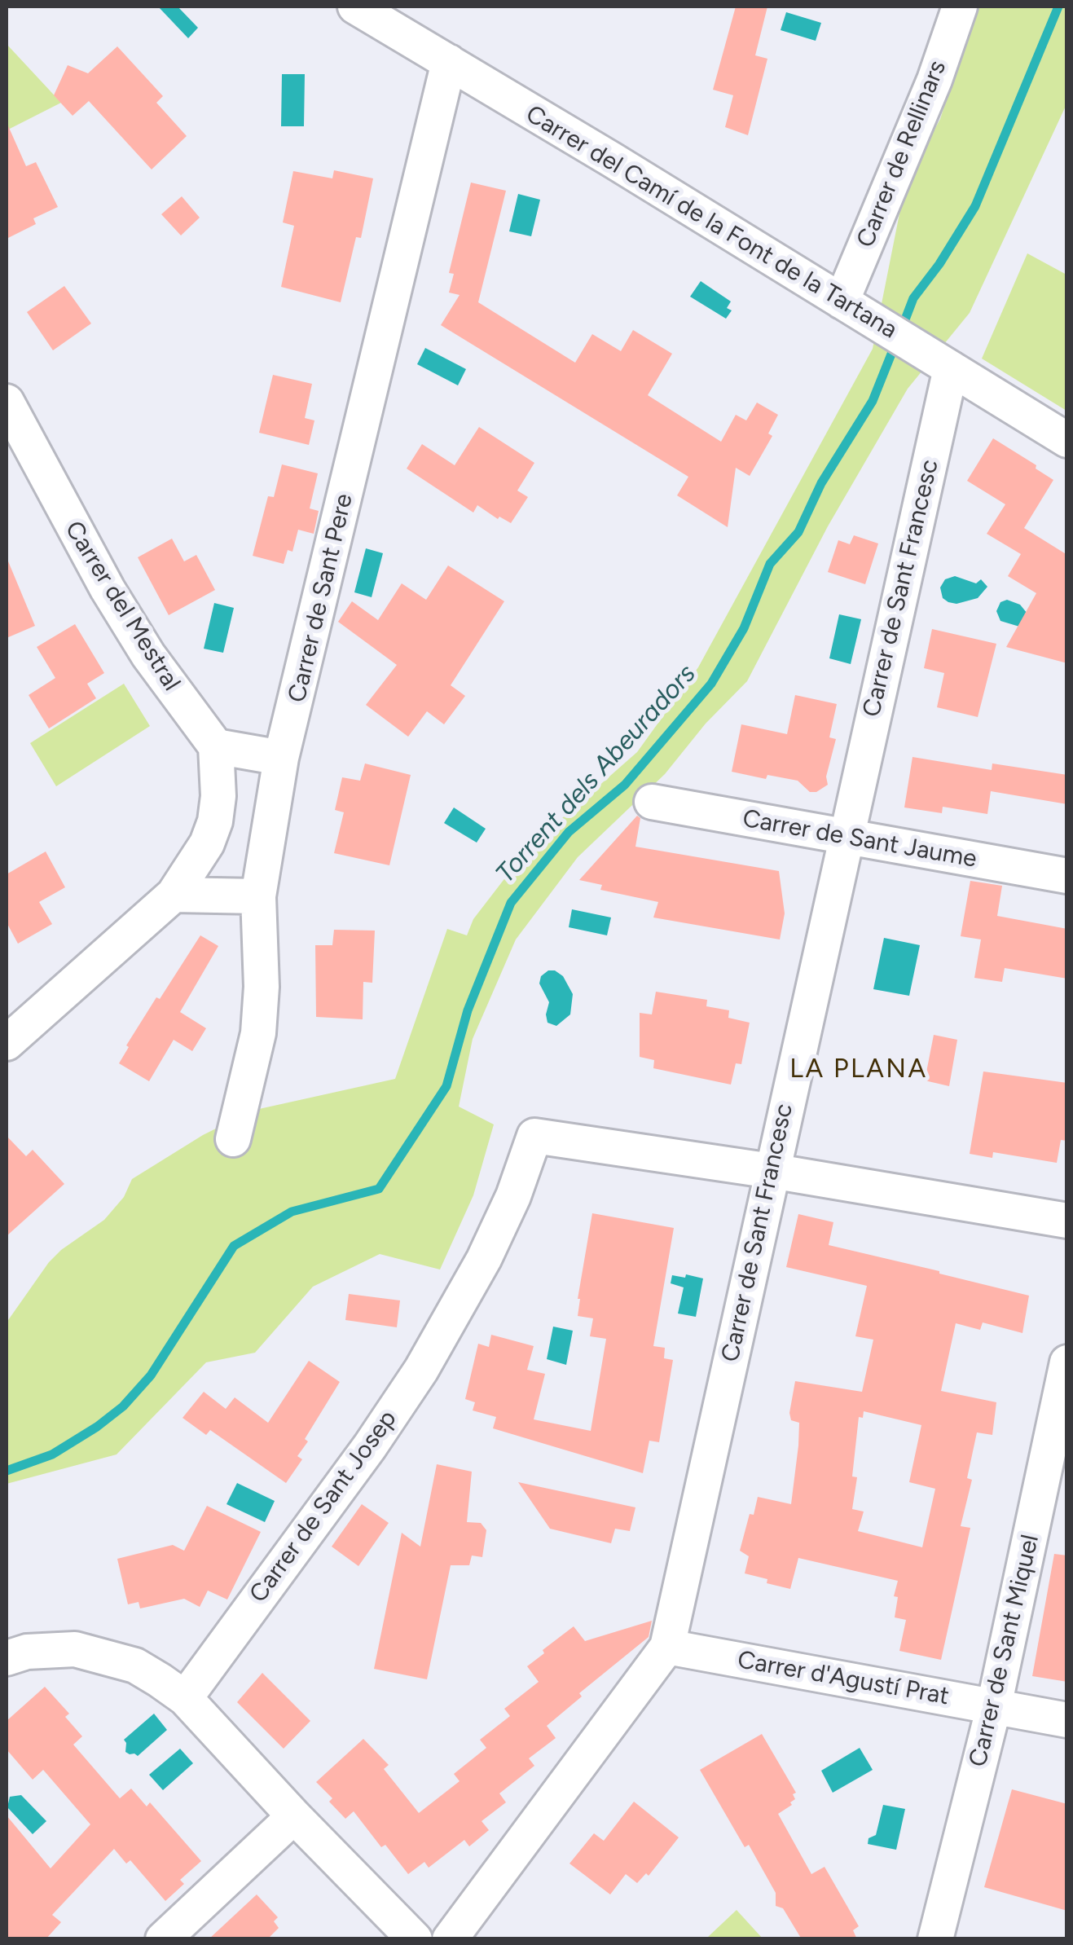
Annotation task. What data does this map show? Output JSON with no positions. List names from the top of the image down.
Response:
{
  "streets": {
    "street": [
      "Carrer de Rellinars",
      "Carrer del Camí de la Font de la Tartana",
      "Carrer de Sant Francesc",
      "Carrer de Sant Pere",
      "Carrer del Mestral",
      "Carrer de Sant Jaume",
      "Carrer de Sant Josep",
      "Carrer de Sant Miquel",
      "Carrer d'Agustí Prat"
    ]
  },
  "crossings": [
    ["Carrer de Rellinars", "Carrer del Camí de la Font de la Tartana"],
    ["Carrer del Camí de la Font de la Tartana", "Carrer de Sant Francesc"],
    ["Carrer del Camí de la Font de la Tartana", "Carrer de Sant Pere"],
    ["Carrer de Sant Francesc", "Carrer de Sant Jaume"],
    ["Carrer de Sant Francesc", "Carrer de Sant Josep"],
    ["Carrer de Sant Francesc", "Carrer d'Agustí Prat"],
    ["Carrer de Sant Miquel", "Carrer d'Agustí Prat"]
  ],
  "districts": ["LA PLANA"],
  "water": ["Torrent dels Abeuradors"]
}
